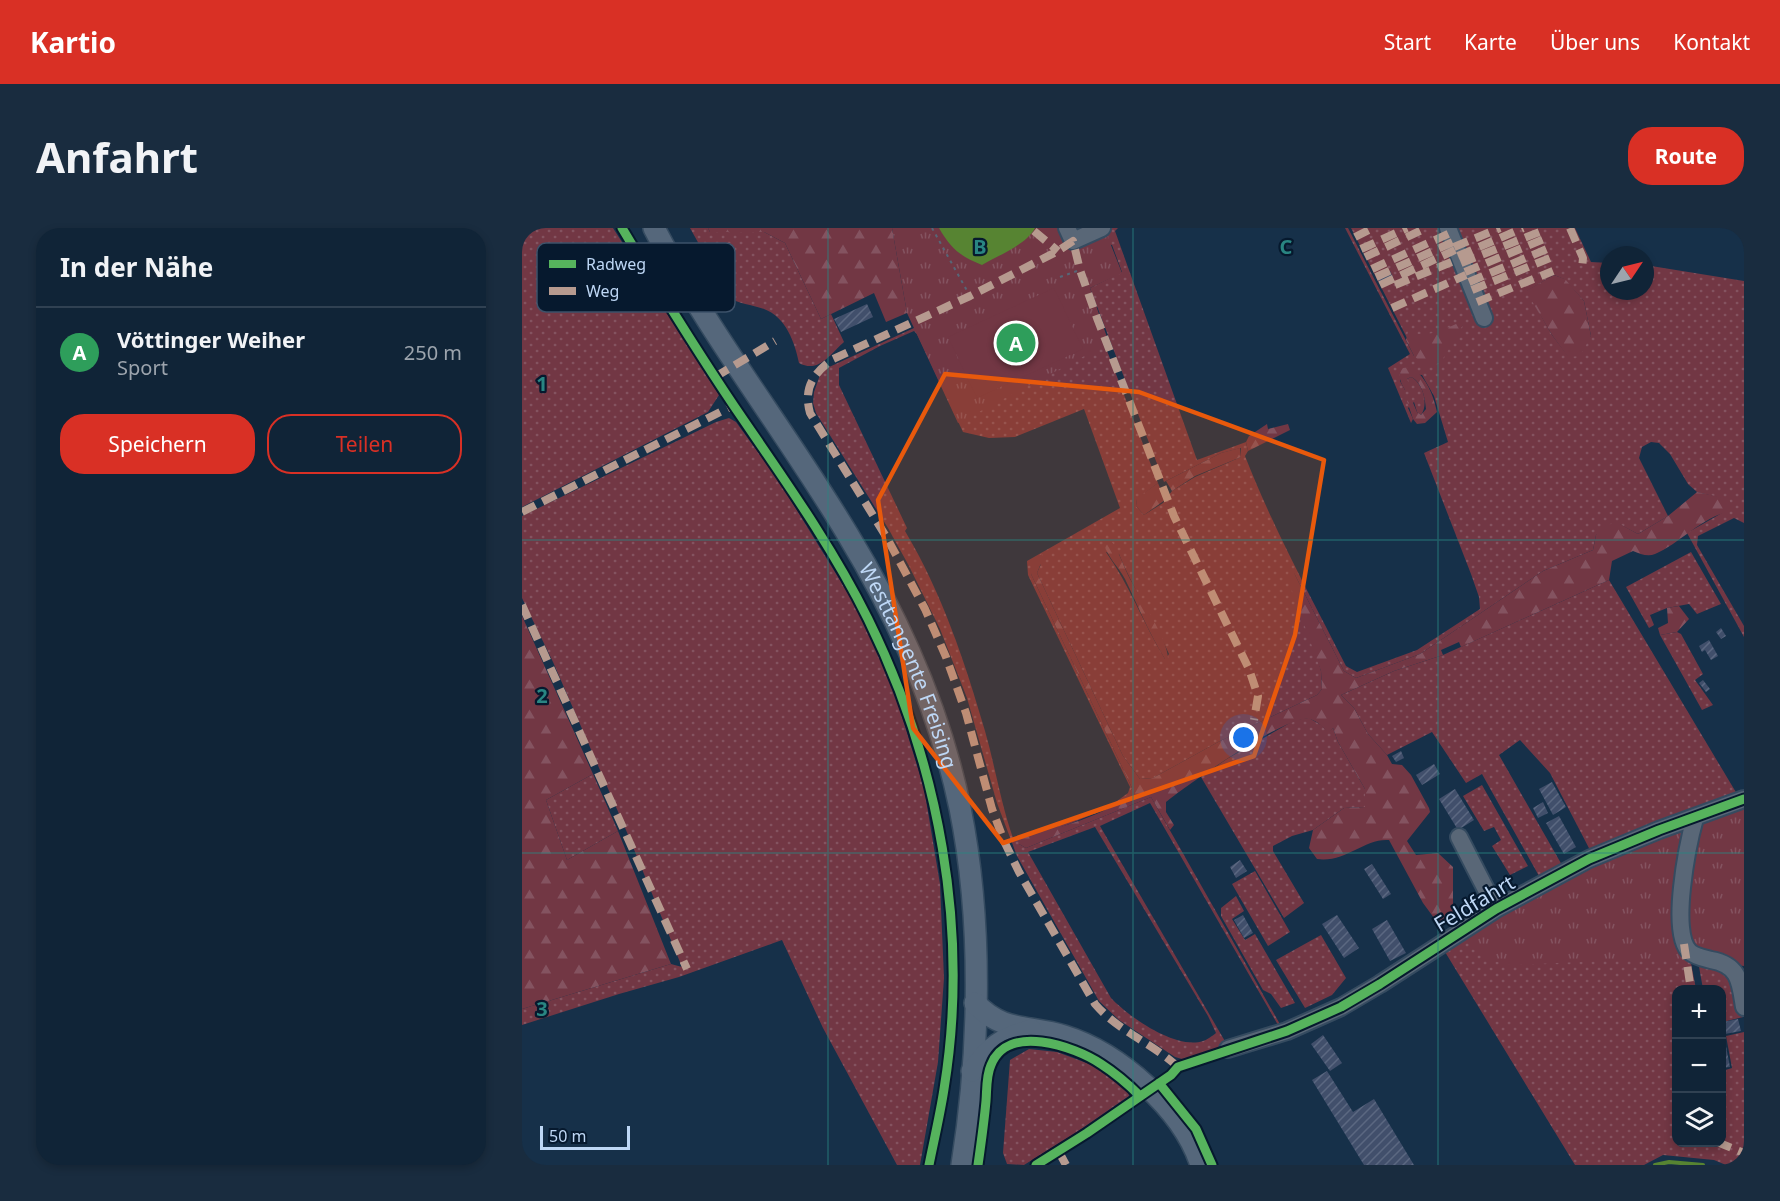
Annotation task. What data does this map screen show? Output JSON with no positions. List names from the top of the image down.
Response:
{
  "streets": {
    "main road": ["Westtangente Freising"],
    "street": ["Feldfahrt"]
  },
  "legend": ["Radweg", "Weg"],
  "scale_bar": "50 m",
  "north": "top right",
  "page": {
    "header": "Kartio",
    "nav": [
      "Start",
      "Karte",
      "Über uns",
      "Kontakt"
    ],
    "buttons": [
      "Route",
      ["Speichern", "Teilen"]
    ],
    "title": "Anfahrt",
    "heading": "In der Nähe",
    "list": [
      {
        "mark": "A",
        "name": "Vöttinger Weiher",
        "note": "Sport",
        "value": "250 m"
      }
    ],
    "pins": "A",
    "map_buttons": ["+", "−"],
    "scale": "50 m"
  },
  "grid": {
    "columns": ["B", "C"],
    "rows": ["1", "2", "3"]
  }
}
